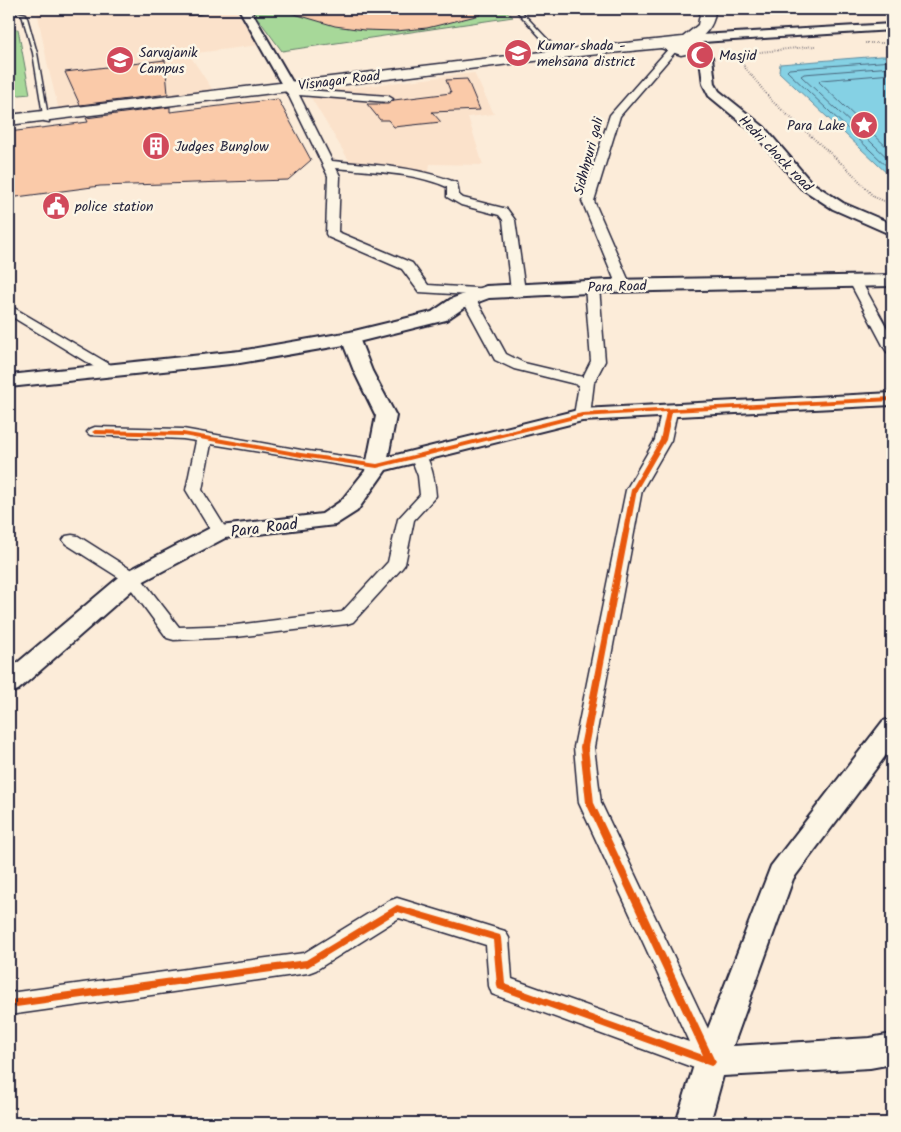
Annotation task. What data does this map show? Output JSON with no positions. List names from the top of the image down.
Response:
{
  "streets": {
    "main road": ["Visnagar Road", "Para Road"],
    "street": ["Hedri chock road", "Sidhhpuri gali"]
  },
  "crossings": [
    ["Visnagar Road", "Hedri chock road"],
    ["Visnagar Road", "Sidhhpuri gali"],
    ["Hedri chock road", "Sidhhpuri gali"],
    ["Sidhhpuri gali", "Para Road"]
  ],
  "places": {
    "school or university": ["Kumar shada - mehsana district", "Sarvajanik Campus"],
    "mosque": ["Masjid"],
    "place": ["Para Lake"],
    "building": ["Judges Bunglow"],
    "public building": ["police station"]
  }
}
